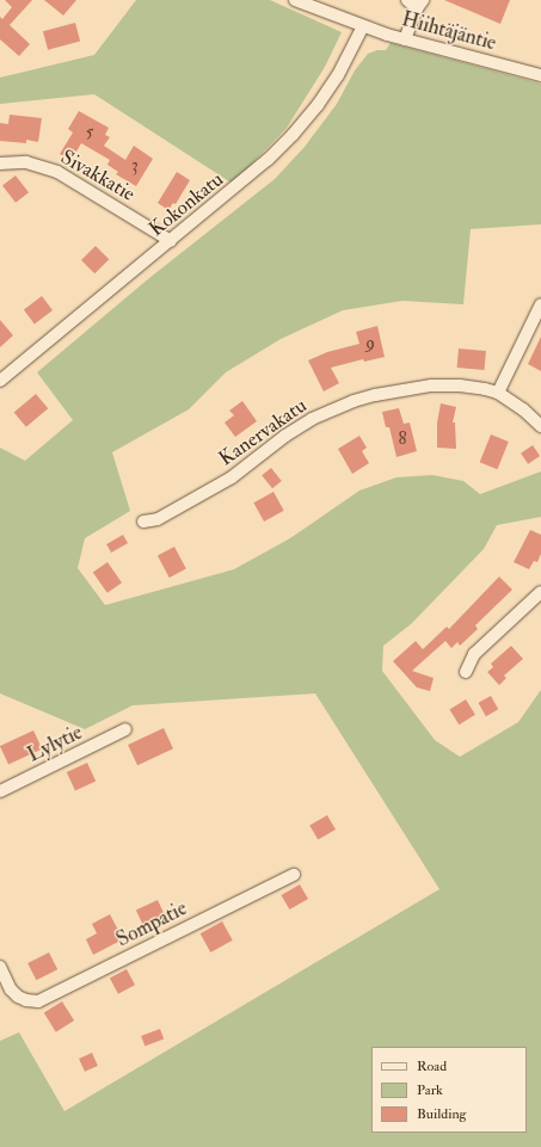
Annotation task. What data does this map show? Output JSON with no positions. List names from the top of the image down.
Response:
{
  "streets": {
    "street": [
      "Hiihtäjäntie",
      "Sivakkatie",
      "Kokonkatu",
      "Kanervakatu",
      "Lylytie",
      "Sompatie"
    ]
  },
  "crossings": [
    ["Hiihtäjäntie", "Kokonkatu"],
    ["Sivakkatie", "Kokonkatu"]
  ],
  "house_numbers": [
    "5",
    "3",
    "9",
    "8"
  ],
  "legend": ["Road", "Park", "Building"]
}
